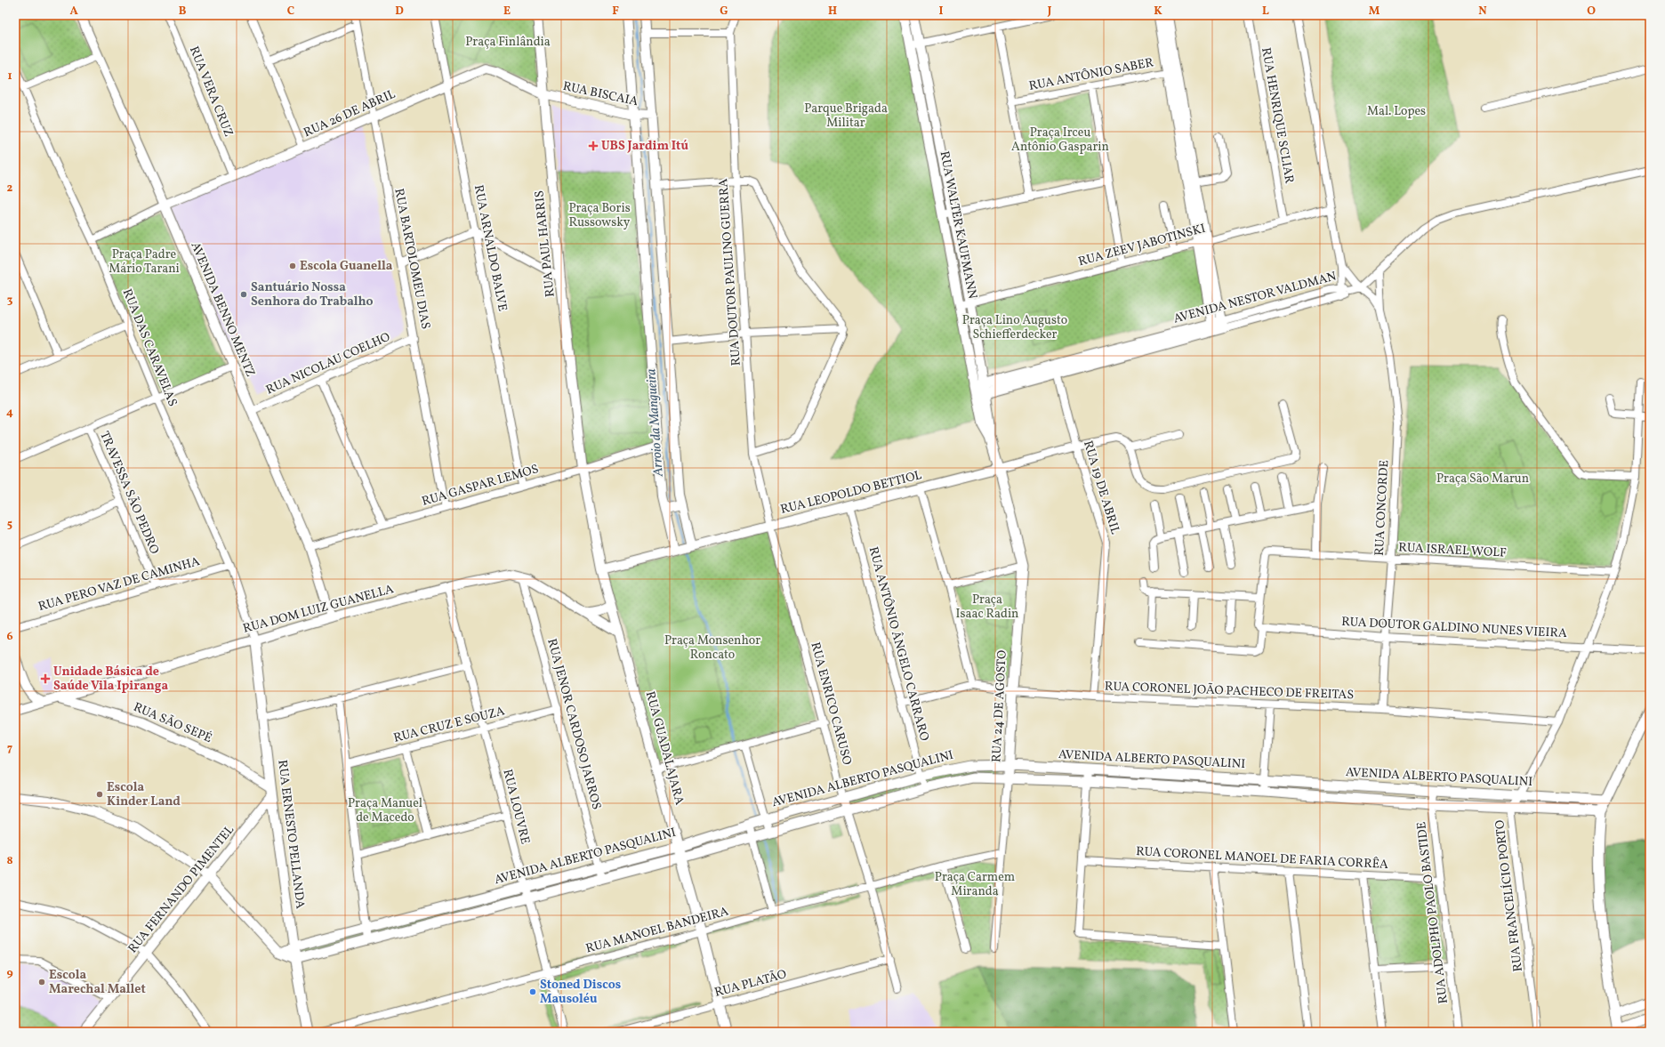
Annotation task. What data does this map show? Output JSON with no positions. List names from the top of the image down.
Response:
{
  "streets": {
    "main road": [
      "RUA WALTER KAUFMANN",
      "AVENIDA NESTOR VALDMAN",
      "RUA 24 DE AGOSTO",
      "RUA GUADALAJARA",
      "AVENIDA ALBERTO PASQUALINI",
      "RUA ERNESTO PELLANDA"
    ],
    "street": [
      "RUA ANTÔNIO SABER",
      "RUA VERA CRUZ",
      "RUA BISCAIA",
      "RUA 26 DE ABRIL",
      "RUA HENRIQUE SCLIAR",
      "RUA PAUL HARRIS",
      "RUA ZEEV JABOTINSKI",
      "RUA ARNALDO BALVE",
      "RUA BARTOLOMEU DIAS",
      "RUA DOUTOR PAULINO GUERRA",
      "AVENIDA BENNO MENTZ",
      "RUA DAS CARAVELAS",
      "RUA NICOLAU COELHO",
      "RUA GASPAR LEMOS",
      "RUA 19 DE ABRIL",
      "TRAVESSA SÃO PEDRO",
      "RUA LEOPOLDO BETTIOL",
      "RUA CONCORDE",
      "RUA ISRAEL WOLF",
      "RUA PERO VAZ DE CAMINHA",
      "RUA DOM LUIZ GUANELLA",
      "RUA DOUTOR GALDINO NUNES VIEIRA",
      "RUA ANTÔNIO ÂNGELO CARRARO",
      "RUA CORONEL JOÃO PACHECO DE FREITAS",
      "RUA ENRICO CARUSO",
      "RUA SÃO SEPÉ",
      "RUA JENOR CARDOSO JARROS",
      "RUA CRUZ E SOUZA",
      "RUA LOUVRE",
      "RUA CORONEL MANOEL DE FARIA CORRÊA",
      "RUA FERNANDO PIMENTEL",
      "RUA FRANCELÍCIO PORTO",
      "RUA ADOLPHO PAOLO BASTIDE",
      "RUA MANOEL BANDEIRA",
      "RUA PLATÃO"
    ]
  },
  "crossings": [
    ["RUA VERA CRUZ", "RUA 26 DE ABRIL"],
    ["RUA BISCAIA", "RUA 26 DE ABRIL"],
    ["RUA BISCAIA", "RUA PAUL HARRIS"],
    ["RUA 26 DE ABRIL", "RUA PAUL HARRIS"],
    ["RUA 26 DE ABRIL", "RUA ARNALDO BALVE"],
    ["RUA 26 DE ABRIL", "RUA BARTOLOMEU DIAS"],
    ["RUA 26 DE ABRIL", "AVENIDA BENNO MENTZ"],
    ["RUA HENRIQUE SCLIAR", "RUA ZEEV JABOTINSKI"],
    ["RUA WALTER KAUFMANN", "RUA ZEEV JABOTINSKI"],
    ["RUA WALTER KAUFMANN", "AVENIDA NESTOR VALDMAN"],
    ["RUA WALTER KAUFMANN", "RUA LEOPOLDO BETTIOL"],
    ["RUA WALTER KAUFMANN", "RUA 24 DE AGOSTO"],
    ["RUA PAUL HARRIS", "RUA GASPAR LEMOS"],
    ["RUA PAUL HARRIS", "RUA GUADALAJARA"],
    ["RUA ARNALDO BALVE", "RUA GASPAR LEMOS"],
    ["RUA BARTOLOMEU DIAS", "RUA NICOLAU COELHO"],
    ["RUA BARTOLOMEU DIAS", "RUA GASPAR LEMOS"],
    ["RUA DOUTOR PAULINO GUERRA", "RUA LEOPOLDO BETTIOL"],
    ["RUA DOUTOR PAULINO GUERRA", "RUA ENRICO CARUSO"],
    ["AVENIDA NESTOR VALDMAN", "RUA 19 DE ABRIL"],
    ["AVENIDA NESTOR VALDMAN", "RUA CONCORDE"],
    ["AVENIDA BENNO MENTZ", "RUA NICOLAU COELHO"],
    ["AVENIDA BENNO MENTZ", "RUA GASPAR LEMOS"],
    ["AVENIDA BENNO MENTZ", "RUA DOM LUIZ GUANELLA"],
    ["RUA DAS CARAVELAS", "RUA PERO VAZ DE CAMINHA"],
    ["RUA DAS CARAVELAS", "RUA DOM LUIZ GUANELLA"],
    ["RUA DAS CARAVELAS", "RUA ERNESTO PELLANDA"],
    ["RUA GASPAR LEMOS", "RUA GUADALAJARA"],
    ["RUA 19 DE ABRIL", "RUA LEOPOLDO BETTIOL"],
    ["RUA 19 DE ABRIL", "RUA CORONEL JOÃO PACHECO DE FREITAS"],
    ["TRAVESSA SÃO PEDRO", "RUA PERO VAZ DE CAMINHA"],
    ["RUA LEOPOLDO BETTIOL", "RUA ANTÔNIO ÂNGELO CARRARO"],
    ["RUA LEOPOLDO BETTIOL", "RUA ENRICO CARUSO"],
    ["RUA LEOPOLDO BETTIOL", "RUA 24 DE AGOSTO"],
    ["RUA LEOPOLDO BETTIOL", "RUA GUADALAJARA"],
    ["RUA CONCORDE", "RUA ISRAEL WOLF"],
    ["RUA CONCORDE", "RUA DOUTOR GALDINO NUNES VIEIRA"],
    ["RUA CONCORDE", "RUA CORONEL JOÃO PACHECO DE FREITAS"],
    ["RUA ISRAEL WOLF", "RUA FRANCELÍCIO PORTO"],
    ["RUA DOM LUIZ GUANELLA", "RUA SÃO SEPÉ"],
    ["RUA DOM LUIZ GUANELLA", "RUA JENOR CARDOSO JARROS"],
    ["RUA DOM LUIZ GUANELLA", "RUA GUADALAJARA"],
    ["RUA DOM LUIZ GUANELLA", "RUA LOUVRE"],
    ["RUA DOM LUIZ GUANELLA", "RUA ERNESTO PELLANDA"],
    ["RUA DOUTOR GALDINO NUNES VIEIRA", "RUA FRANCELÍCIO PORTO"],
    ["RUA ANTÔNIO ÂNGELO CARRARO", "RUA CORONEL JOÃO PACHECO DE FREITAS"],
    ["RUA ANTÔNIO ÂNGELO CARRARO", "AVENIDA ALBERTO PASQUALINI"],
    ["RUA CORONEL JOÃO PACHECO DE FREITAS", "RUA 24 DE AGOSTO"],
    ["RUA CORONEL JOÃO PACHECO DE FREITAS", "RUA FRANCELÍCIO PORTO"],
    ["RUA ENRICO CARUSO", "AVENIDA ALBERTO PASQUALINI"],
    ["RUA ENRICO CARUSO", "RUA MANOEL BANDEIRA"],
    ["RUA ENRICO CARUSO", "RUA PLATÃO"],
    ["RUA 24 DE AGOSTO", "AVENIDA ALBERTO PASQUALINI"],
    ["RUA 24 DE AGOSTO", "RUA MANOEL BANDEIRA"],
    ["RUA SÃO SEPÉ", "RUA ERNESTO PELLANDA"],
    ["RUA SÃO SEPÉ", "RUA FERNANDO PIMENTEL"],
    ["RUA JENOR CARDOSO JARROS", "RUA CRUZ E SOUZA"],
    ["RUA JENOR CARDOSO JARROS", "AVENIDA ALBERTO PASQUALINI"],
    ["RUA CRUZ E SOUZA", "RUA LOUVRE"],
    ["RUA GUADALAJARA", "AVENIDA ALBERTO PASQUALINI"],
    ["RUA GUADALAJARA", "RUA MANOEL BANDEIRA"],
    ["RUA GUADALAJARA", "RUA PLATÃO"],
    ["AVENIDA ALBERTO PASQUALINI", "RUA LOUVRE"],
    ["AVENIDA ALBERTO PASQUALINI", "RUA ERNESTO PELLANDA"],
    ["AVENIDA ALBERTO PASQUALINI", "RUA FRANCELÍCIO PORTO"],
    ["AVENIDA ALBERTO PASQUALINI", "RUA ADOLPHO PAOLO BASTIDE"],
    ["RUA LOUVRE", "RUA MANOEL BANDEIRA"],
    ["RUA ERNESTO PELLANDA", "RUA FERNANDO PIMENTEL"],
    ["RUA CORONEL MANOEL DE FARIA CORRÊA", "RUA ADOLPHO PAOLO BASTIDE"]
  ],
  "water": ["Arroio da Mangueira"],
  "parks": [
    "Praça Finlândia",
    "Parque Brigada Militar",
    "Mal. Lopes",
    "Praça Irceu Antônio Gasparin",
    "Praça Boris Russowsky",
    "Praça Padre Mário Tarani",
    "Praça Lino Augusto Schiefferdecker",
    "Praça São Marun",
    "Praça Isaac Radin",
    "Praça Monsenhor Roncato",
    "Praça Manuel de Macedo",
    "Praça Carmem Miranda"
  ],
  "places": {
    "health": ["UBS Jardim Itú", "Unidade Básica de Saúde Vila Ipiranga"],
    "other": [
      "Escola Guanella",
      "Santuário Nossa Senhora do Trabalho",
      "Escola Kinder Land",
      "Escola Marechal Mallet",
      "Stoned Discos Mausoléu"
    ]
  },
  "grid": {
    "columns": [
      "A",
      "B",
      "C",
      "D",
      "E",
      "F",
      "G",
      "H",
      "I",
      "J",
      "K",
      "L",
      "M",
      "N",
      "O"
    ],
    "rows": [
      "1",
      "2",
      "3",
      "4",
      "5",
      "6",
      "7",
      "8",
      "9"
    ]
  }
}
